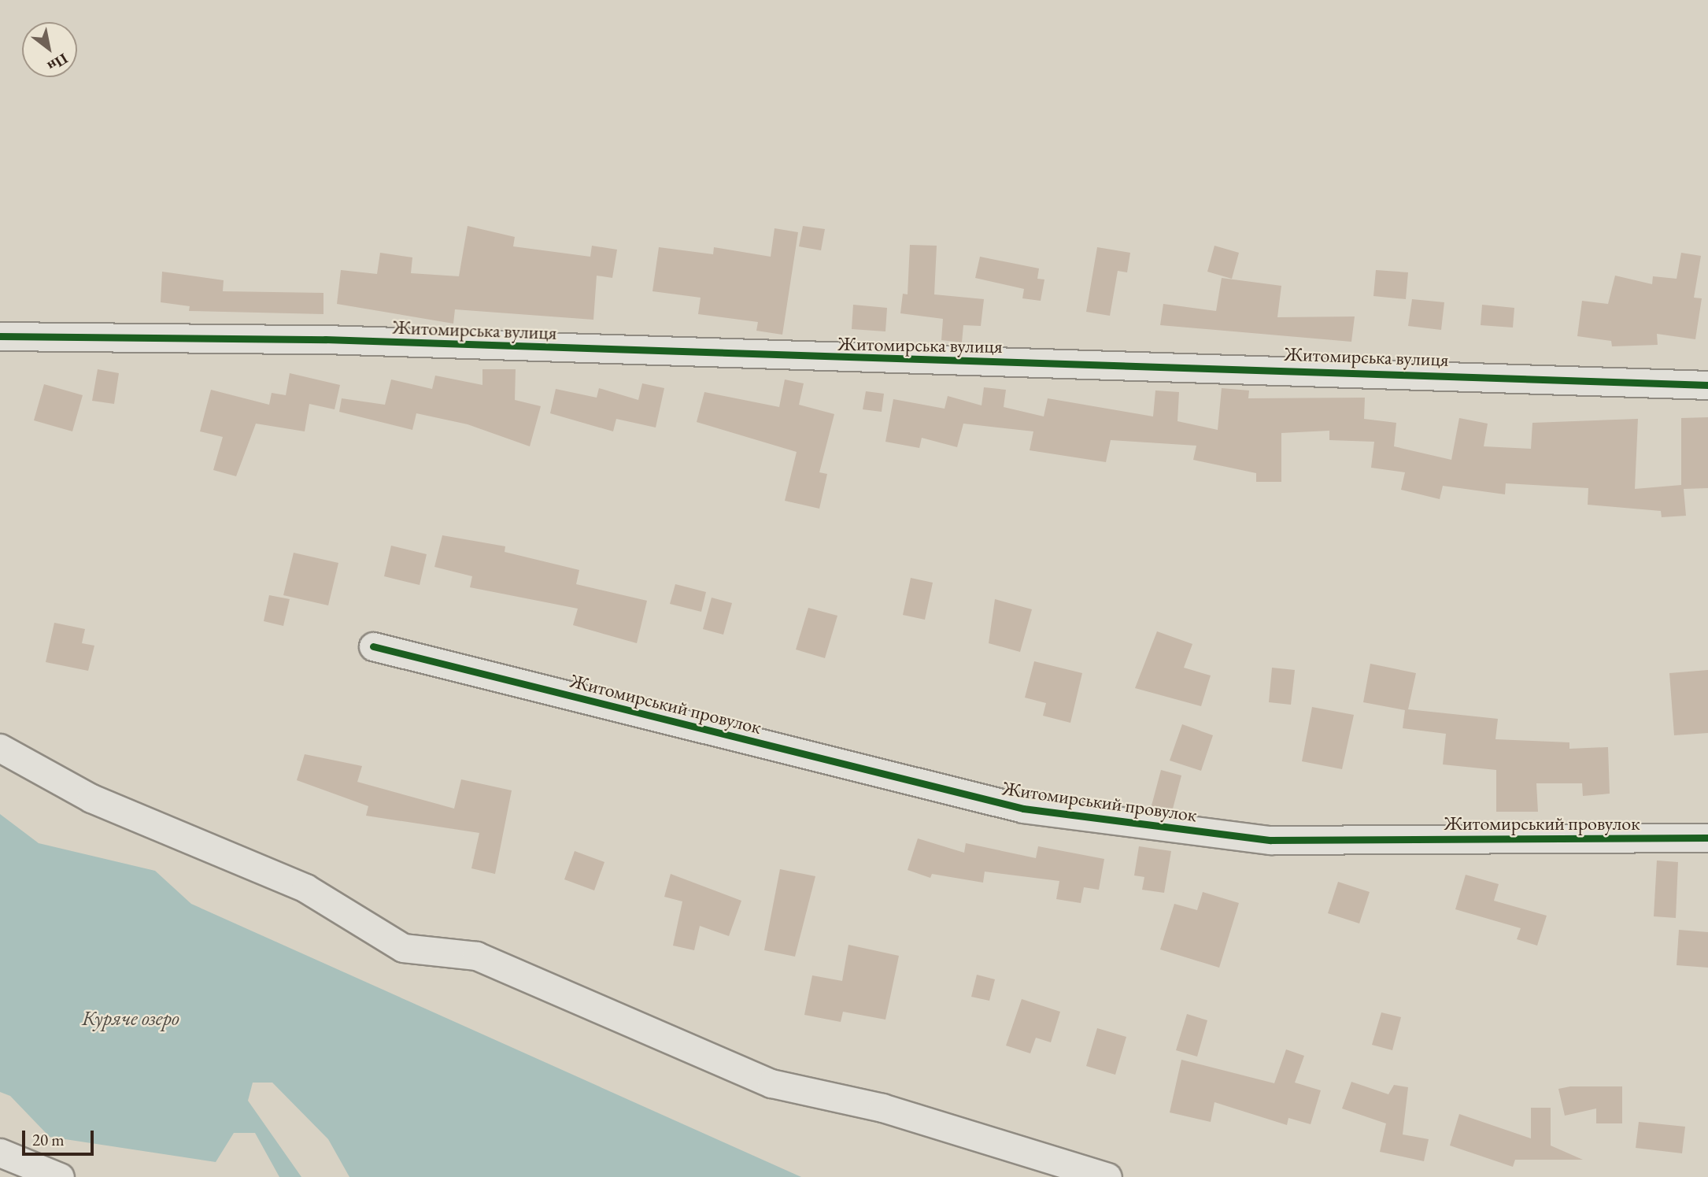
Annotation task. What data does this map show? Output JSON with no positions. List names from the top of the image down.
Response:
{
  "streets": {
    "street": ["Житомирська вулиця", "Житомирський провулок"]
  },
  "water": ["Куряче озеро"],
  "scale_bar": "20 m",
  "north": "bottom right"
}
